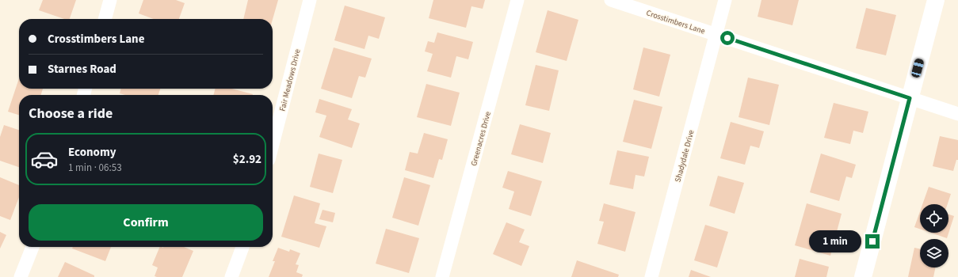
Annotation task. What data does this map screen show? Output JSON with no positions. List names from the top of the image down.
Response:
{
  "streets": {
    "street": [
      "Crosstimbers Lane",
      "Fair Meadows Drive",
      "Greenacres Drive",
      "Shadydale Drive"
    ]
  },
  "crossings": [
    ["Crosstimbers Lane", "Shadydale Drive"]
  ],
  "page": {
    "banner": ["Crosstimbers Lane", "Starnes Road"],
    "heading": "Choose a ride",
    "list": [
      {
        "name": "Economy",
        "note": "1 min · 06:53",
        "value": "$2.92"
      }
    ],
    "buttons": "Confirm",
    "bubble": "1 min"
  }
}
